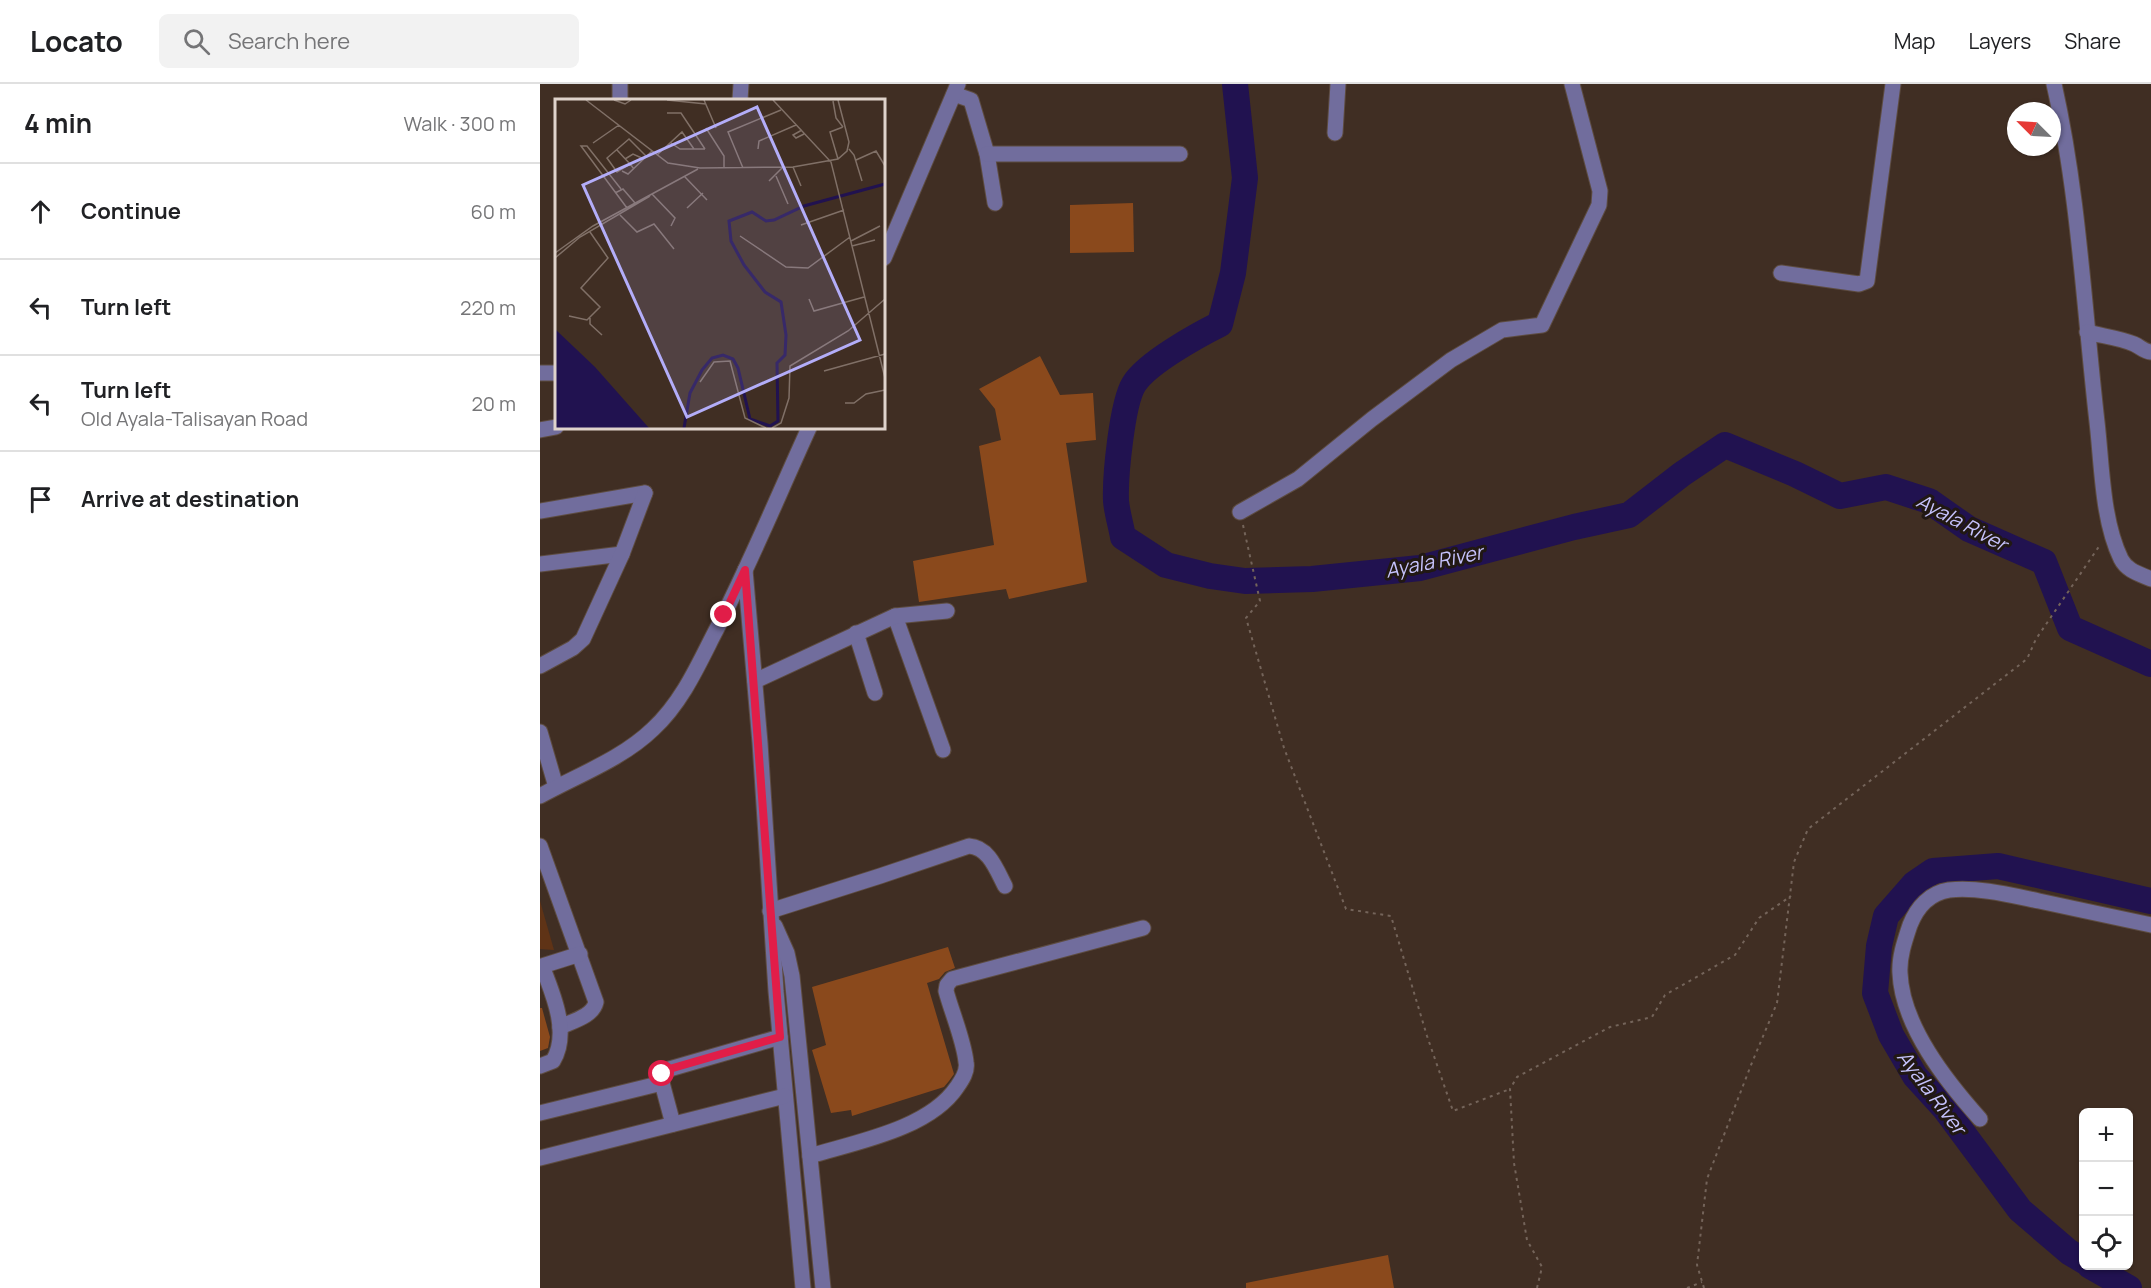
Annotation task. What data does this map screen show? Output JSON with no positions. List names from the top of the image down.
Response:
{
  "water": ["Ayala River"],
  "north": "top left",
  "page": {
    "header": "Locato",
    "search": "Search here",
    "nav": ["Map", "Layers", "Share"],
    "heading": ["4 min", "Walk · 300 m"],
    "list": [
      ["Continue", "60 m"],
      ["Turn left", "220 m"],
      ["Turn left", "Old Ayala-Talisayan Road", "20 m"],
      "Arrive at destination"
    ],
    "map_buttons": ["+", "−"]
  }
}
